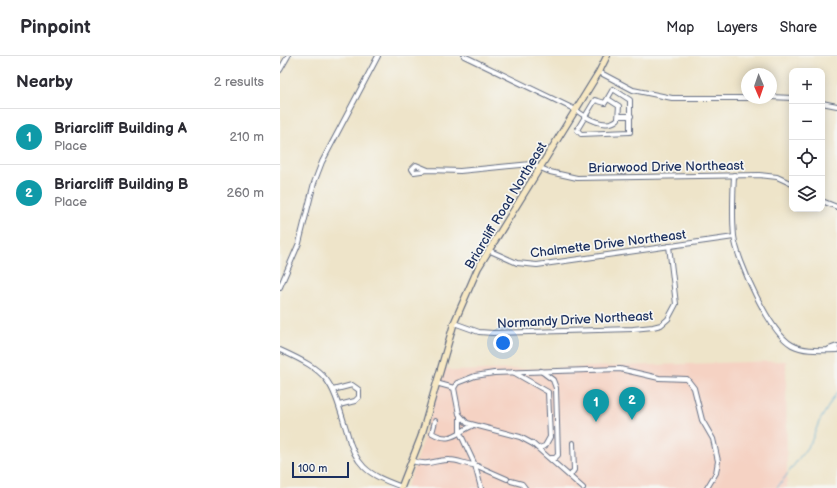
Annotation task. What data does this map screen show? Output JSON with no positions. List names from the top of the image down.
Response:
{
  "streets": {
    "main road": ["Briarcliff Road Northeast"],
    "street": ["Briarwood Drive Northeast", "Chalmette Drive Northeast", "Normandy Drive Northeast"]
  },
  "crossings": [
    ["Briarwood Drive Northeast", "Briarcliff Road Northeast"],
    ["Briarcliff Road Northeast", "Chalmette Drive Northeast"],
    ["Briarcliff Road Northeast", "Normandy Drive Northeast"],
    ["Chalmette Drive Northeast", "Normandy Drive Northeast"]
  ],
  "scale_bar": "100 m",
  "north": "bottom",
  "page": {
    "header": "Pinpoint",
    "nav": ["Map", "Layers", "Share"],
    "heading": ["Nearby", "2 results"],
    "map_buttons": ["+", "−"],
    "list": [
      {
        "mark": "1",
        "name": "Briarcliff Building A",
        "note": "Place",
        "value": "210 m"
      },
      {
        "mark": "2",
        "name": "Briarcliff Building B",
        "note": "Place",
        "value": "260 m"
      }
    ],
    "pins": ["2", "1"],
    "scale": "100 m"
  }
}
